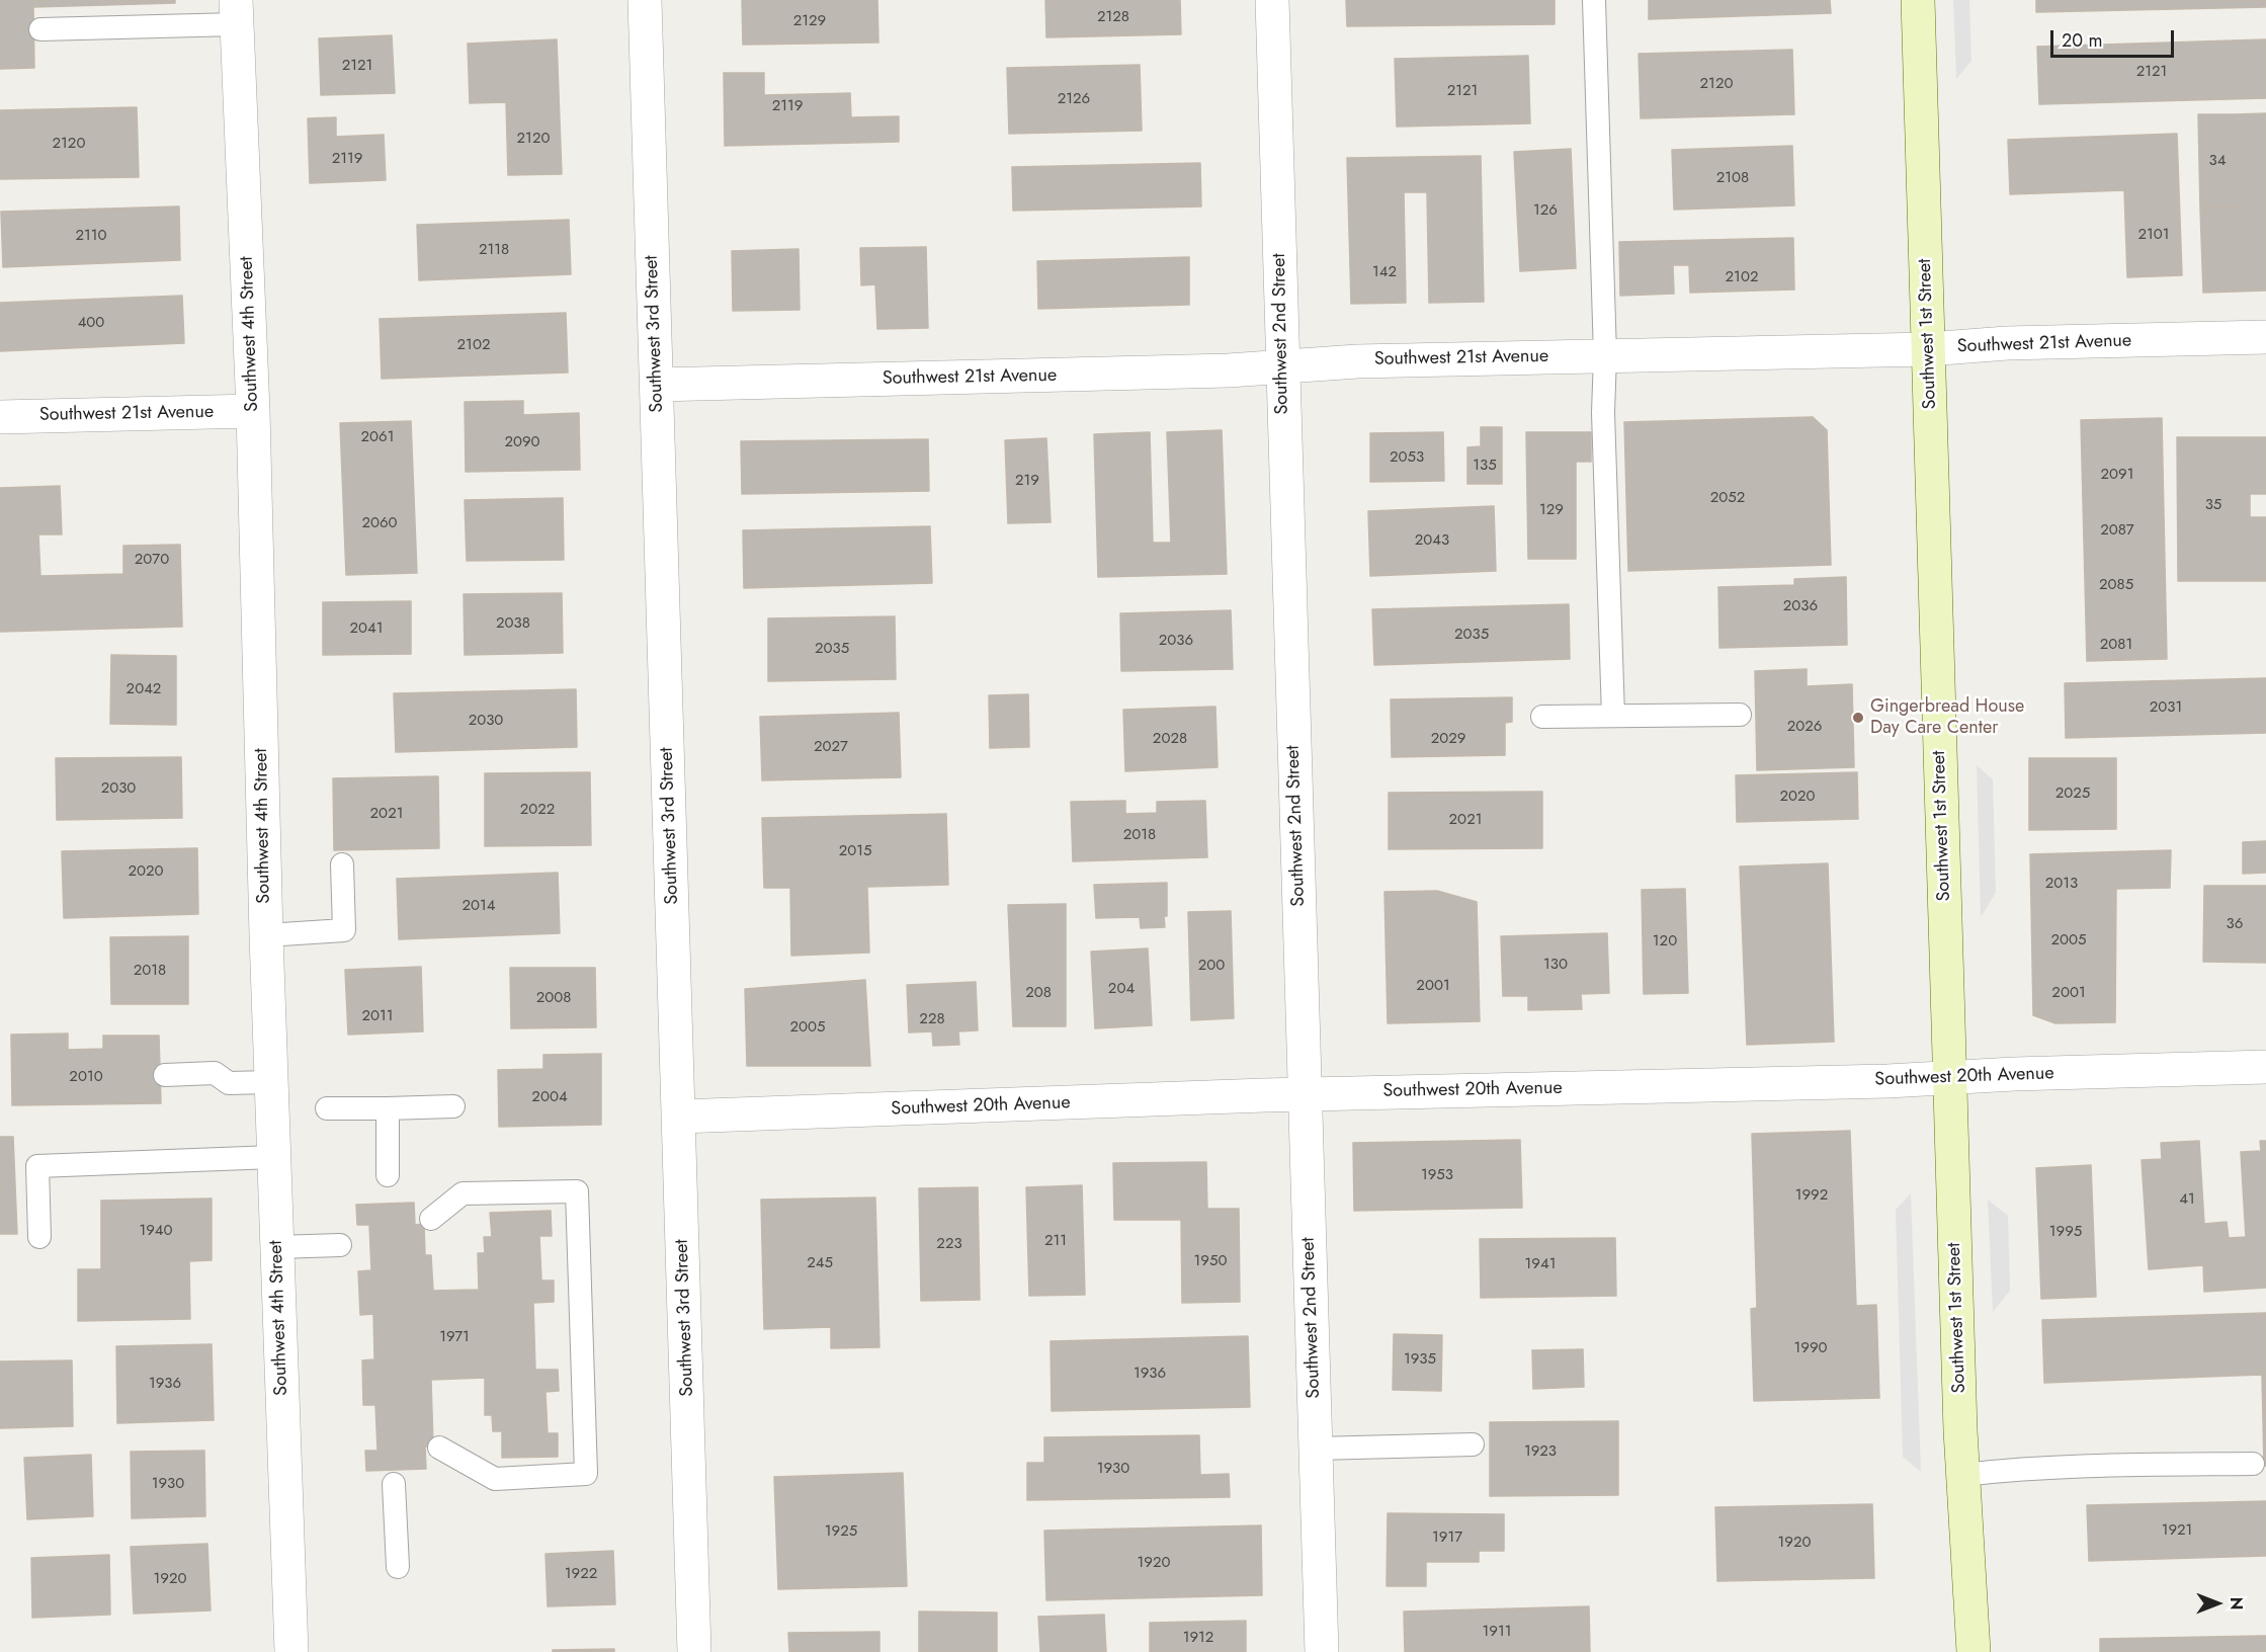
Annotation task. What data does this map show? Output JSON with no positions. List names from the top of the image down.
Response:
{
  "streets": {
    "main road": ["Southwest 1st Street"],
    "street": [
      "Southwest 4th Street",
      "Southwest 3rd Street",
      "Southwest 2nd Street",
      "Southwest 21st Avenue",
      "Southwest 20th Avenue"
    ]
  },
  "crossings": [
    ["Southwest 4th Street", "Southwest 21st Avenue"],
    ["Southwest 3rd Street", "Southwest 21st Avenue"],
    ["Southwest 3rd Street", "Southwest 20th Avenue"],
    ["Southwest 2nd Street", "Southwest 21st Avenue"],
    ["Southwest 2nd Street", "Southwest 20th Avenue"],
    ["Southwest 1st Street", "Southwest 21st Avenue"],
    ["Southwest 1st Street", "Southwest 20th Avenue"]
  ],
  "places": ["Gingerbread House Day Care Center"],
  "house_numbers": [
    "2128",
    "2129",
    "2121",
    "2121",
    "2120",
    "2121",
    "2126",
    "2119",
    "2120",
    "2120",
    "2119",
    "34",
    "2108",
    "126",
    "2101",
    "2110",
    "2118",
    "142",
    "2102",
    "400",
    "2102",
    "2061",
    "2090",
    "2053",
    "135",
    "2091",
    "219",
    "2052",
    "35",
    "129",
    "2060",
    "2087",
    "2043",
    "2070",
    "2085",
    "2036",
    "2038",
    "2041",
    "2035",
    "2036",
    "2081",
    "2035",
    "2042",
    "2031",
    "2030",
    "2026",
    "2028",
    "2029",
    "2027",
    "2030",
    "2025",
    "2020",
    "2022",
    "2021",
    "2021",
    "2018",
    "2015",
    "2020",
    "2013",
    "2014",
    "36",
    "2005",
    "120",
    "130",
    "200",
    "2018",
    "2001",
    "204",
    "208",
    "2001",
    "2008",
    "2011",
    "228",
    "2005",
    "2010",
    "2004",
    "1953",
    "1992",
    "41",
    "1940",
    "1995",
    "211",
    "223",
    "1950",
    "245",
    "1941",
    "1971",
    "1990",
    "1935",
    "1936",
    "1936",
    "1923",
    "1930",
    "1930",
    "1921",
    "1925",
    "1917",
    "1920",
    "1920",
    "1922",
    "1920",
    "1911",
    "1912"
  ],
  "scale_bar": "20 m",
  "north": "right"
}
